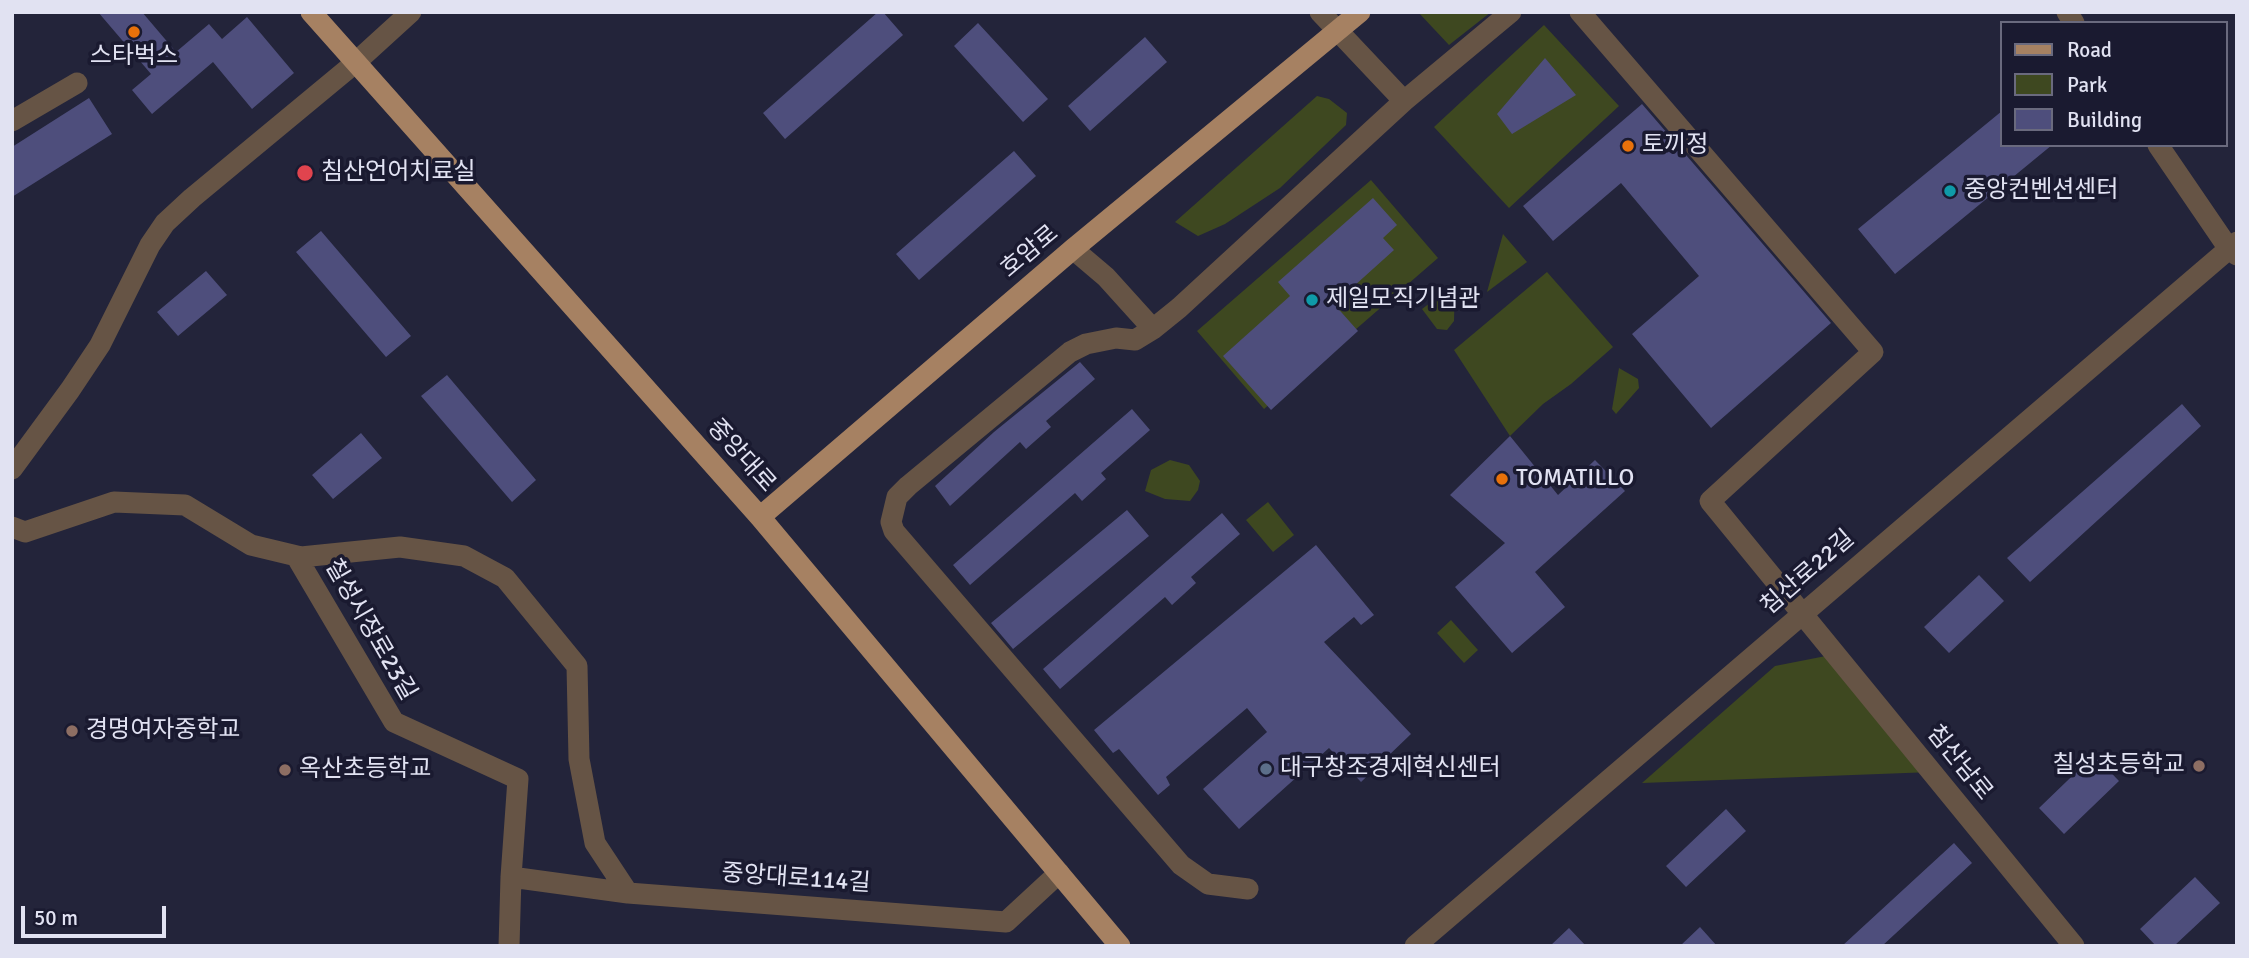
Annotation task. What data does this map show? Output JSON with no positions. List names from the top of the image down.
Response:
{
  "streets": {
    "main road": ["호암로", "중앙대로"],
    "street": [
      "침산로22길",
      "칠성시장로23길",
      "침산남로",
      "중앙대로114길"
    ]
  },
  "crossings": [
    ["호암로", "중앙대로"],
    ["중앙대로", "중앙대로114길"],
    ["침산로22길", "침산남로"],
    ["칠성시장로23길", "중앙대로114길"]
  ],
  "places": [
    "스타벅스",
    "토끼정",
    "침산언어치료실",
    "중앙컨벤션센터",
    "제일모직기념관",
    "TOMATILLO",
    "경명여자중학교",
    "칠성초등학교",
    "대구창조경제혁신센터",
    "옥산초등학교"
  ],
  "legend": ["Road", "Park", "Building"],
  "scale_bar": "50 m"
}
